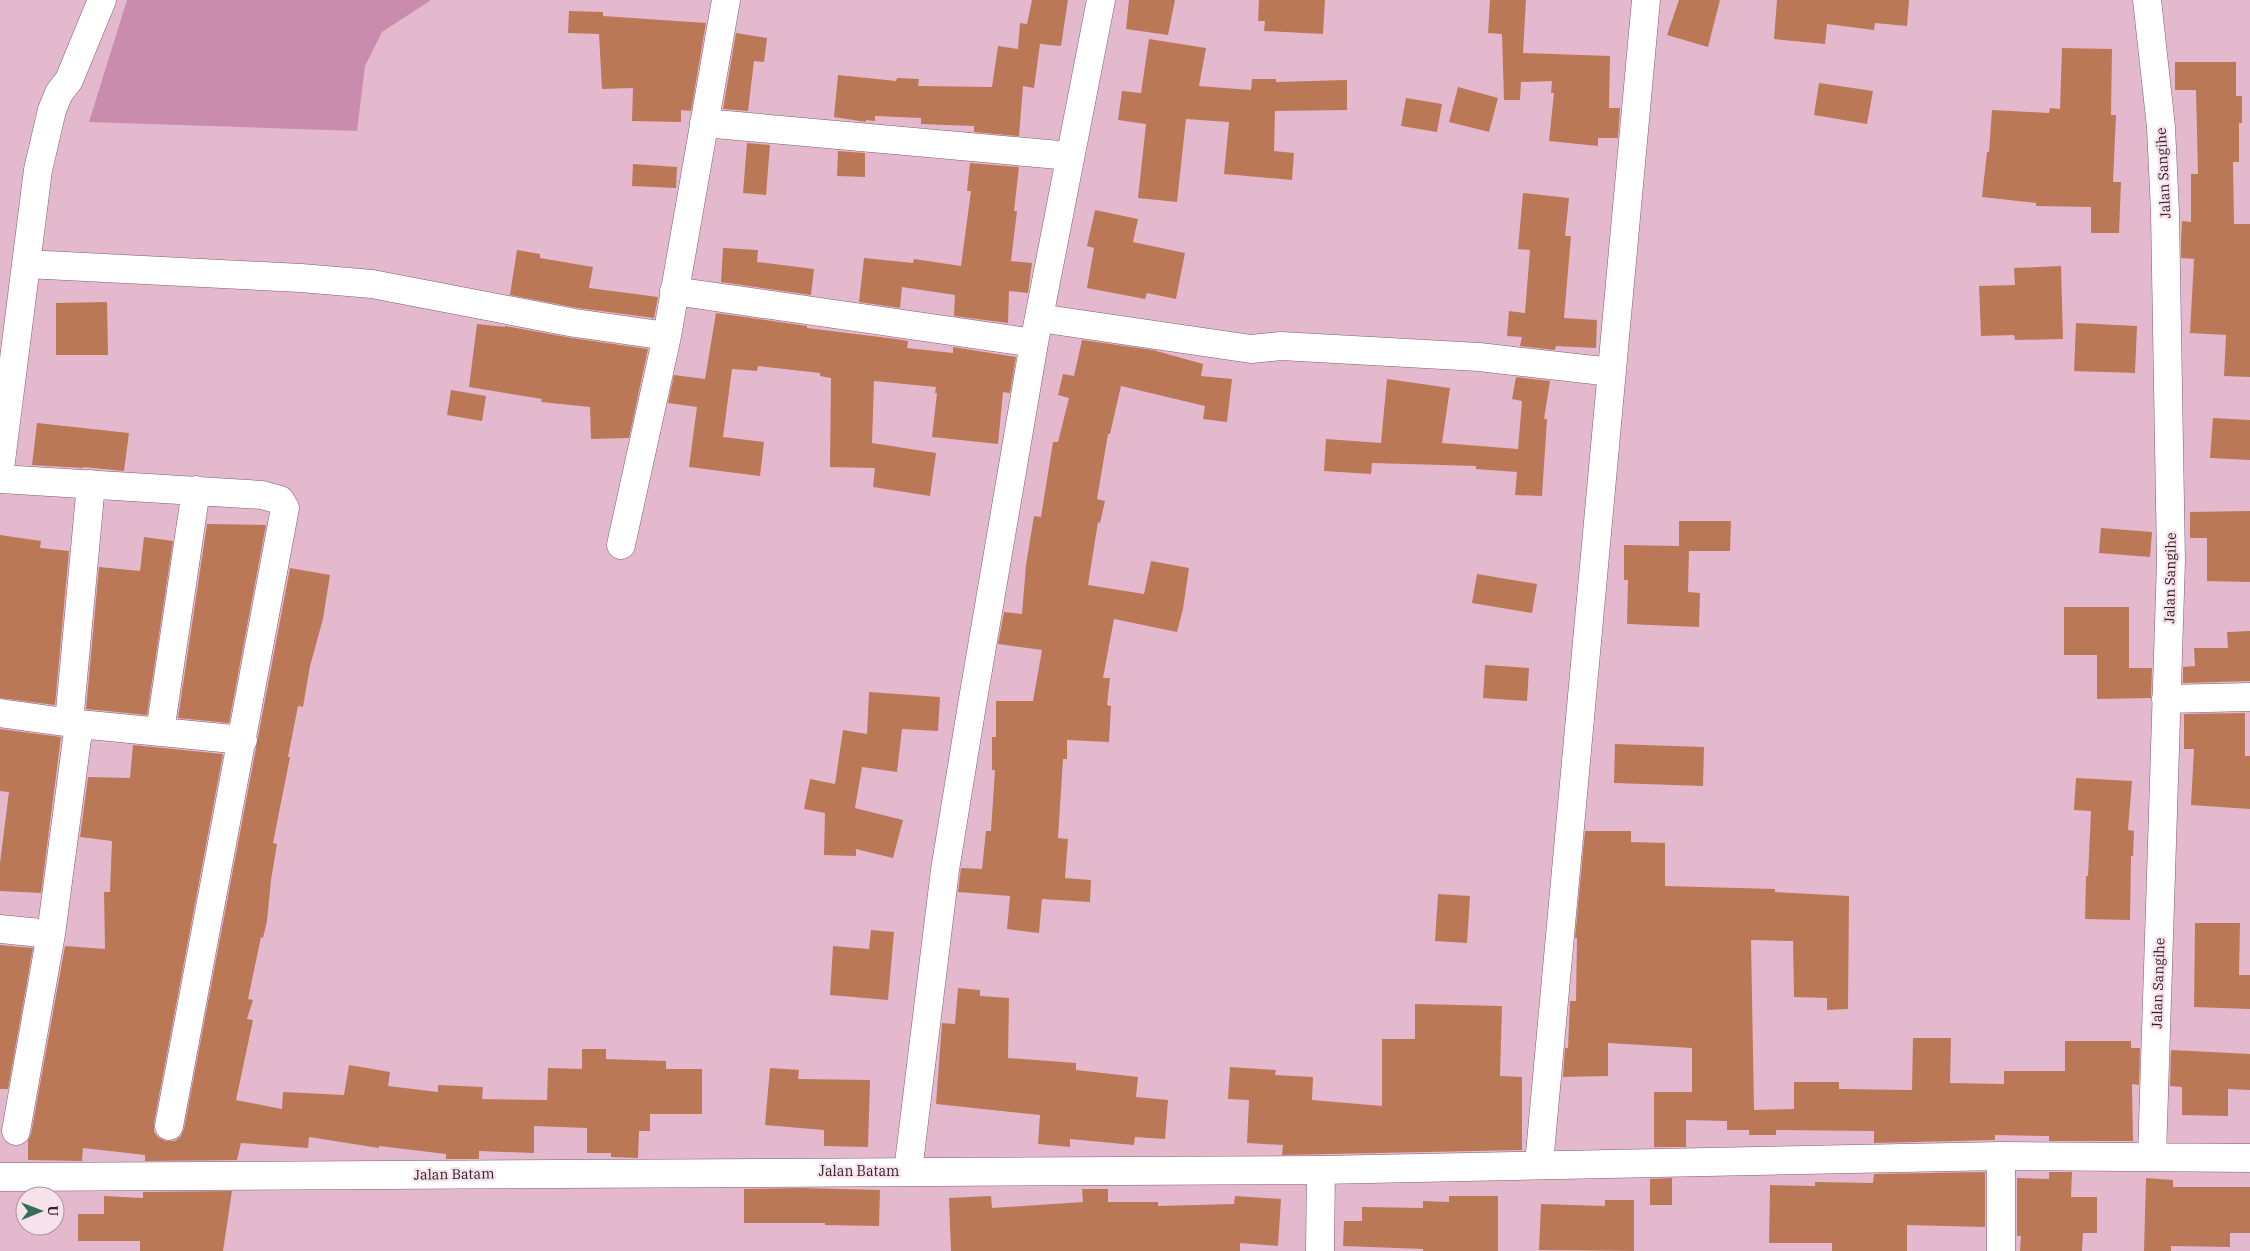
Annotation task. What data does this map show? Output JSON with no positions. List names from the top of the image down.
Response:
{
  "streets": {
    "street": ["Jalan Sangihe", "Jalan Batam"]
  },
  "crossings": [
    ["Jalan Sangihe", "Jalan Batam"]
  ],
  "north": "right"
}
